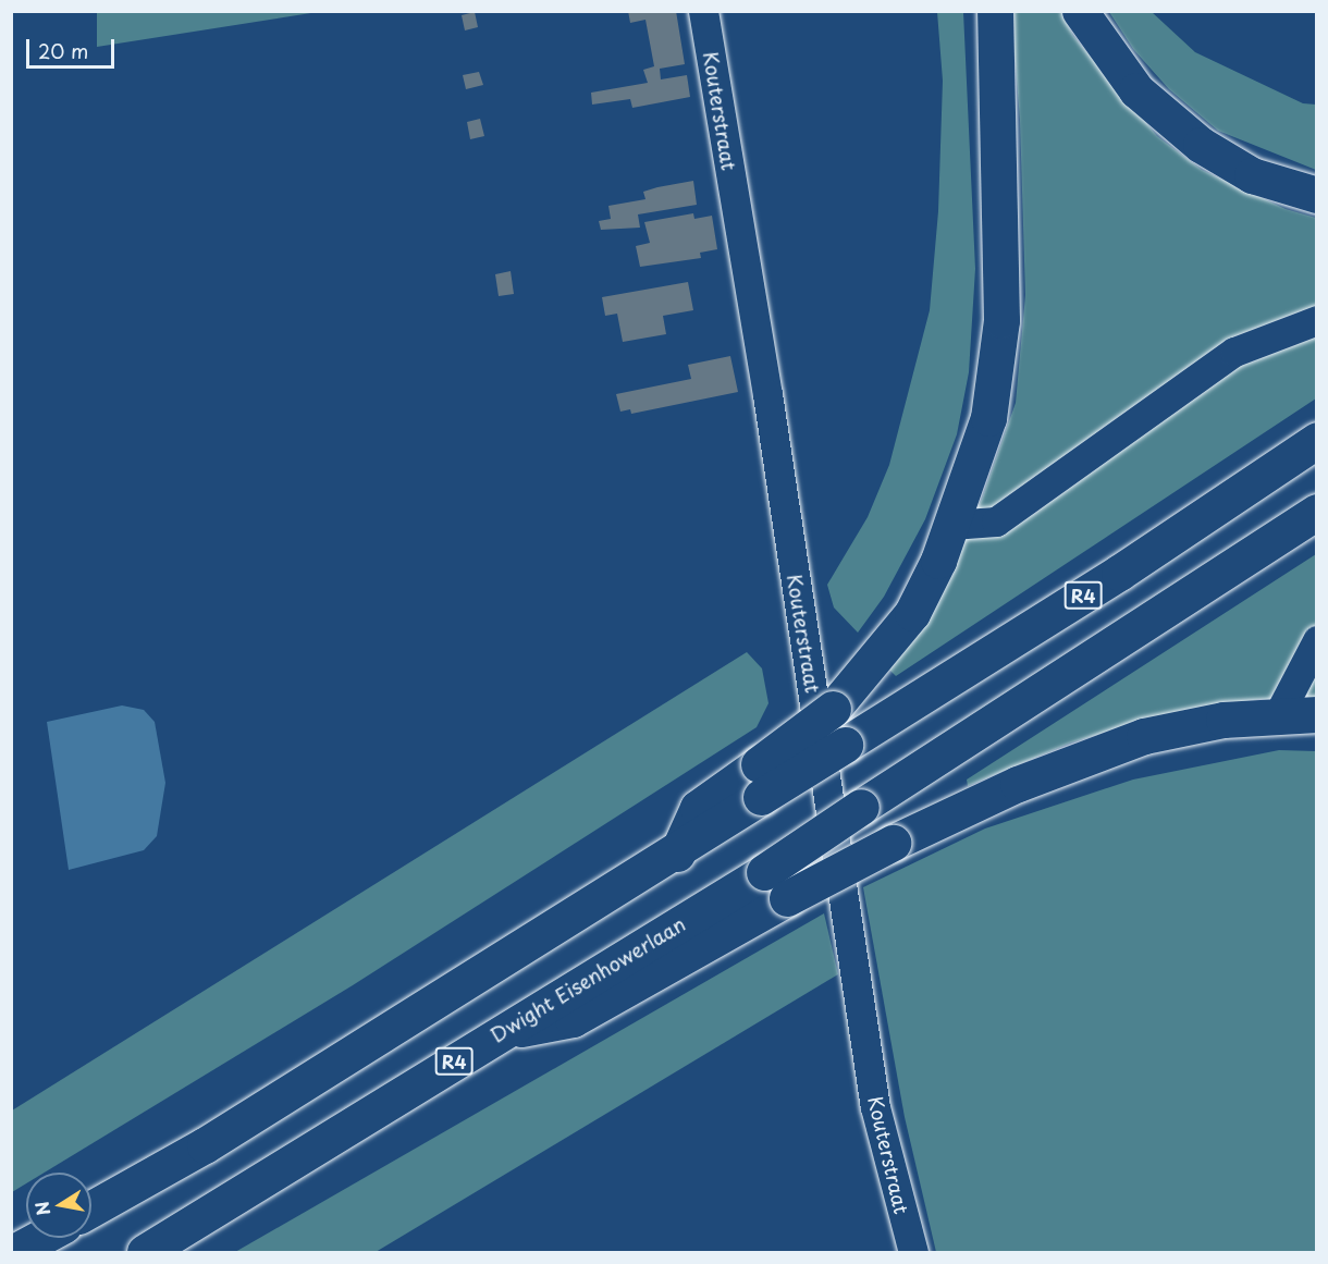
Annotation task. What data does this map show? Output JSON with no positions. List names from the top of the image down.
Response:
{
  "streets": {
    "highway": ["R4", "Dwight Eisenhowerlaan"],
    "street": ["Kouterstraat"]
  },
  "scale_bar": "20 m",
  "north": "left"
}
